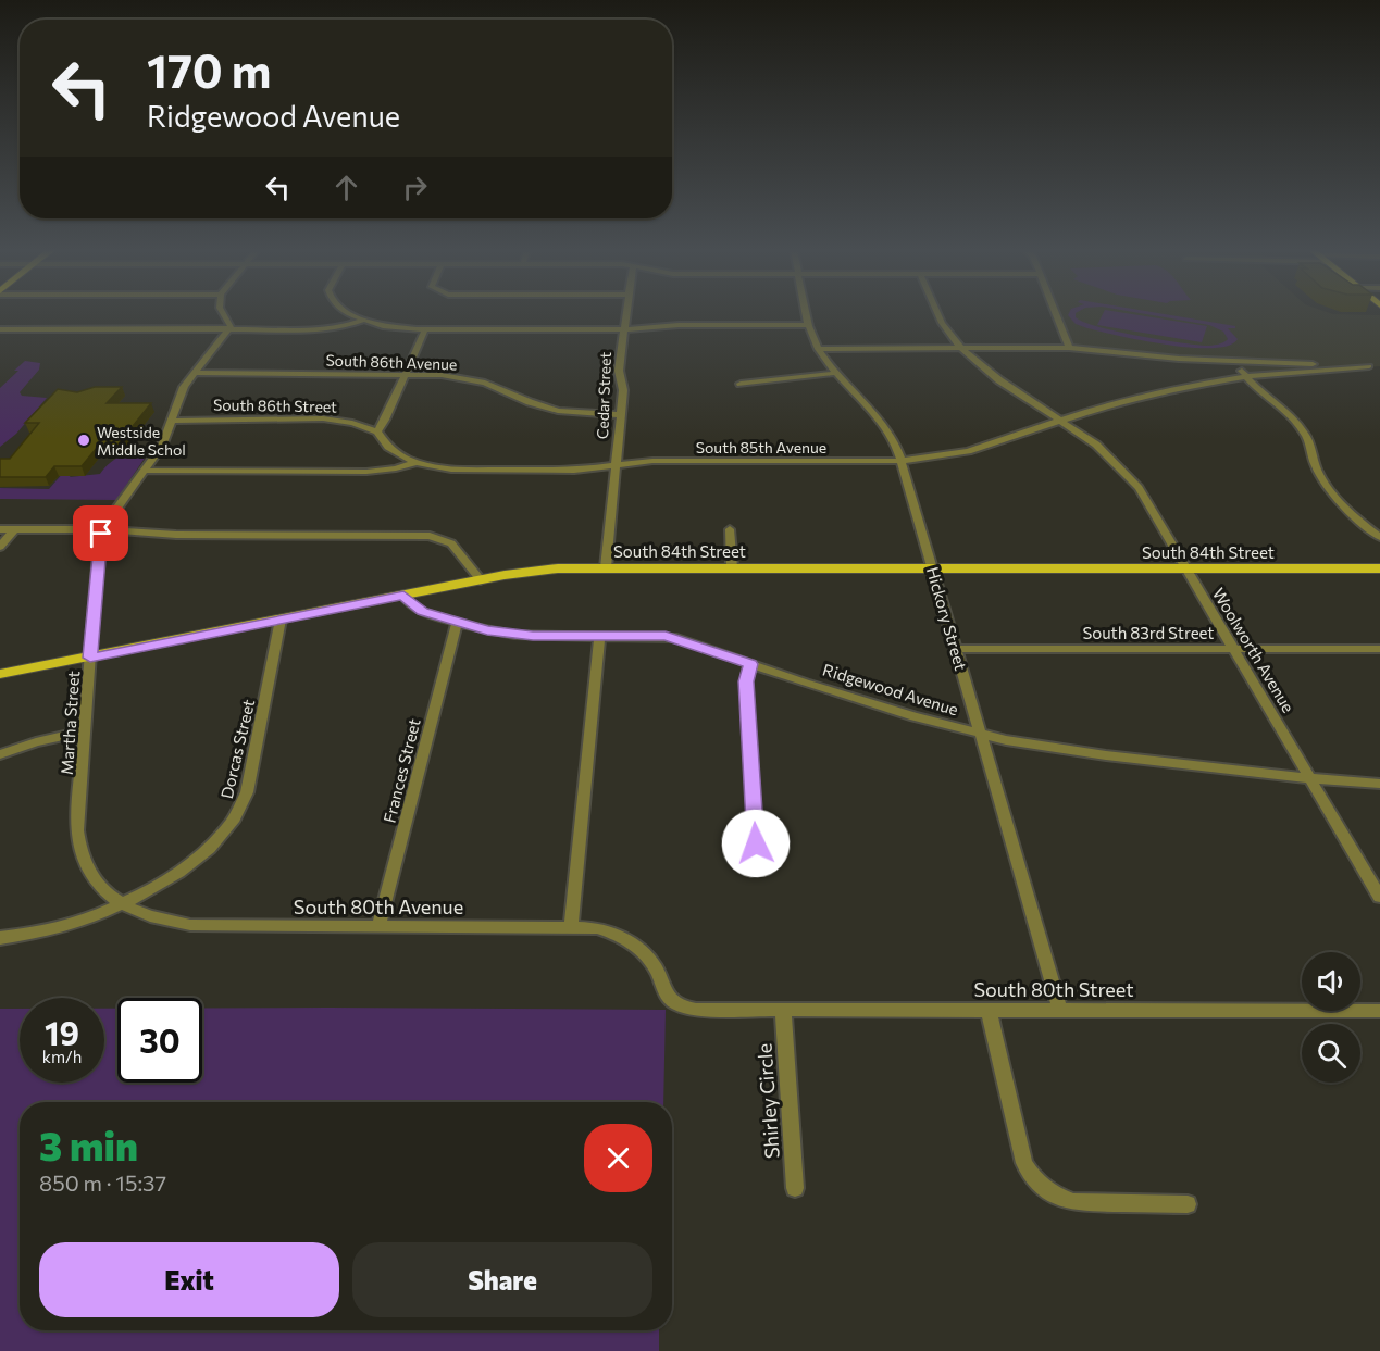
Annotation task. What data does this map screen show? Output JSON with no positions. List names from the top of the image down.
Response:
{
  "streets": {
    "main road": ["South 84th Street"],
    "street": [
      "South 86th Avenue",
      "Cedar Street",
      "South 86th Street",
      "South 85th Avenue",
      "Hickory Street",
      "South 83rd Street",
      "Woolworth Avenue",
      "Ridgewood Avenue",
      "Martha Street",
      "Dorcas Street",
      "Frances Street",
      "South 80th Avenue",
      "South 80th Street",
      "Shirley Circle"
    ]
  },
  "crossings": [
    ["South 86th Avenue", "Cedar Street"],
    ["Cedar Street", "South 85th Avenue"],
    ["Cedar Street", "South 84th Street"],
    ["South 85th Avenue", "Hickory Street"],
    ["South 85th Avenue", "Woolworth Avenue"],
    ["South 84th Street", "Hickory Street"],
    ["South 84th Street", "Woolworth Avenue"],
    ["Hickory Street", "South 83rd Street"],
    ["Hickory Street", "Ridgewood Avenue"],
    ["Hickory Street", "South 80th Street"],
    ["South 83rd Street", "Woolworth Avenue"],
    ["Woolworth Avenue", "Ridgewood Avenue"],
    ["Ridgewood Avenue", "Frances Street"],
    ["Martha Street", "Dorcas Street"],
    ["Martha Street", "South 80th Avenue"],
    ["Dorcas Street", "South 80th Avenue"],
    ["Frances Street", "South 80th Avenue"],
    ["South 80th Avenue", "South 80th Street"],
    ["South 80th Street", "Shirley Circle"]
  ],
  "places": ["Westside Middle Schol"],
  "page": {
    "turn": ["170 m", "Ridgewood Avenue"],
    "speed": "19 km/h",
    "limit": "30",
    "heading": ["3 min", "850 m · 15:37"],
    "buttons": ["Exit", "Share"]
  }
}
